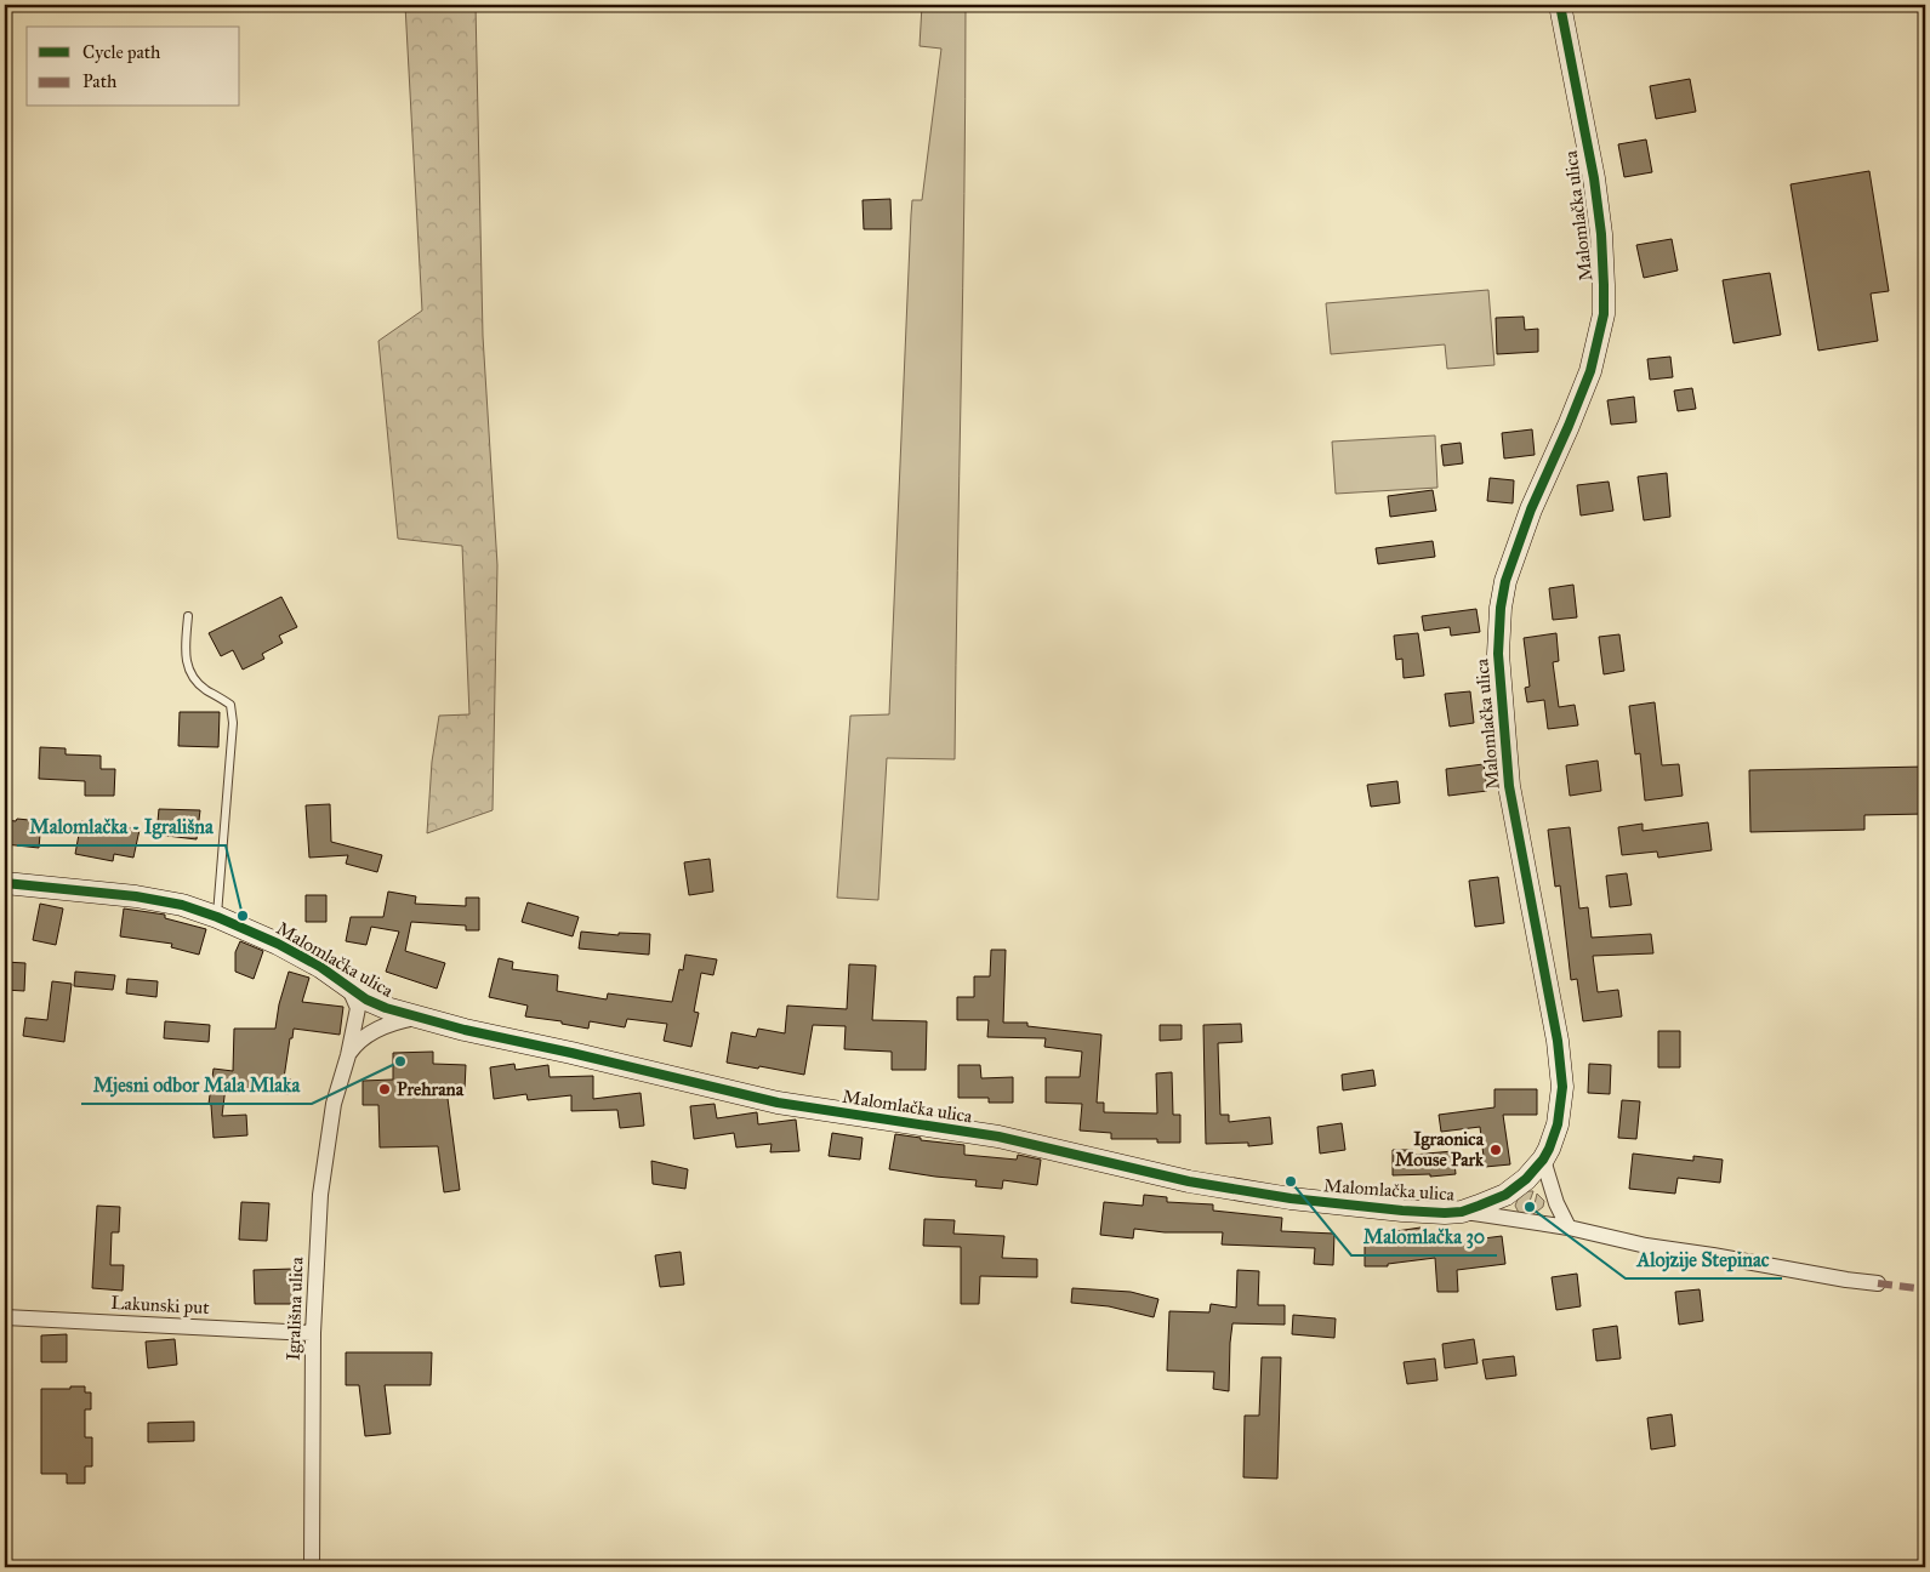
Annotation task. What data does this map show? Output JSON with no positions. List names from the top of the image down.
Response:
{
  "streets": {
    "street": ["Malomlačka ulica", "Lakunski put", "Igrališna ulica"]
  },
  "crossings": [
    ["Malomlačka ulica", "Igrališna ulica"],
    ["Lakunski put", "Igrališna ulica"]
  ],
  "places": [
    "Malomlačka - Igrališna",
    "Mjesni odbor Mala Mlaka",
    "Prehrana",
    "Igraonica Mouse Park",
    "Malomlačka 30",
    "Alojzije Stepinac"
  ],
  "legend": ["Cycle path", "Path"]
}
